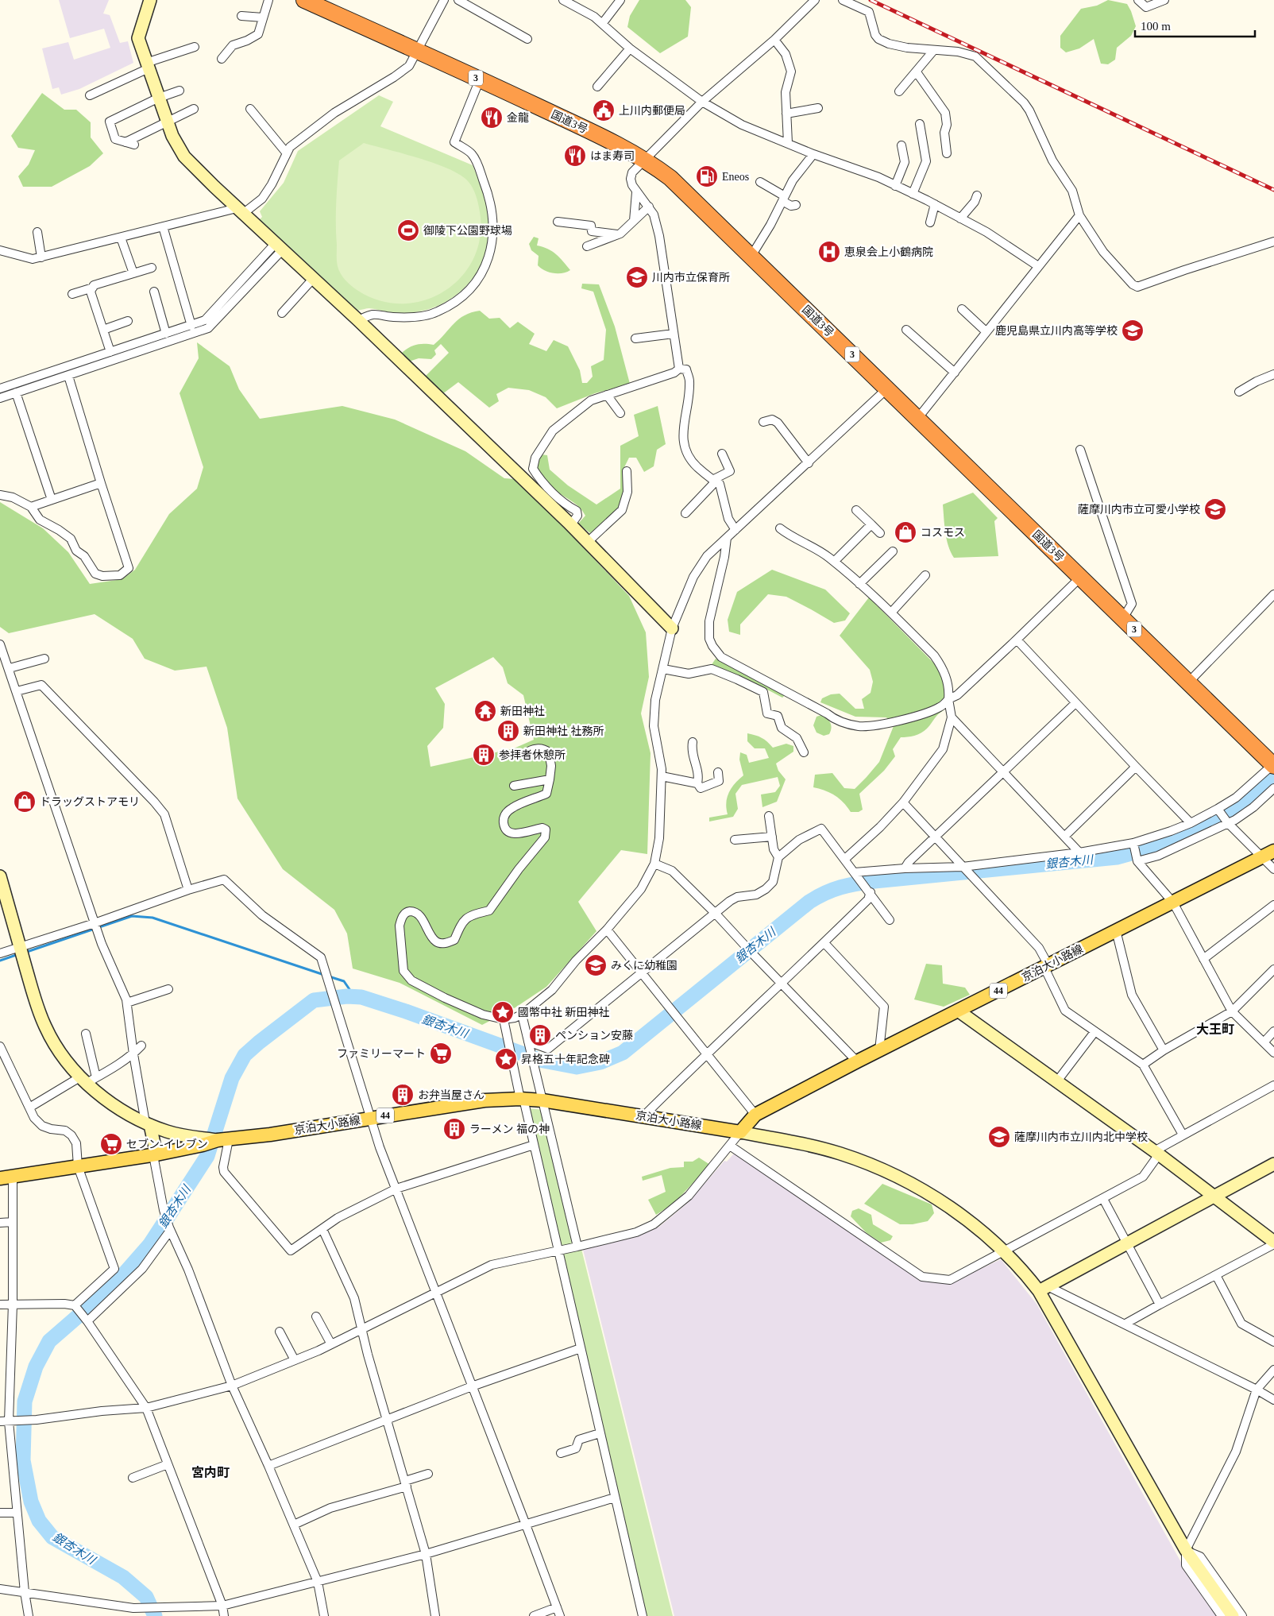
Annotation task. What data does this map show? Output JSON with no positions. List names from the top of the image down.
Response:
{
  "streets": {
    "highway": ["3", "国道3号"],
    "main road": ["京泊大小路線", "44"]
  },
  "districts": ["大王町", "宮内町"],
  "water": ["銀杏木川"],
  "places": {
    "public building": ["上川内郵便局"],
    "restaurant": ["金龍", "はま寿司"],
    "fuel station": ["Eneos"],
    "sports": ["御陵下公園野球場"],
    "hospital": ["恵泉会上小鶴病院"],
    "school or university": [
      "川内市立保育所",
      "鹿児島県立川内高等学校",
      "薩摩川内市立可愛小学校",
      "みくに幼稚園",
      "薩摩川内市立川内北中学校"
    ],
    "shop": ["コスモス", "ドラッグストアモリ"],
    "temple": ["新田神社"],
    "building": [
      "新田神社 社務所",
      "参拝者休憩所",
      "ペンション安藤",
      "お弁当屋さん",
      "ラーメン 福の神"
    ],
    "place": ["國幣中社 新田神社", "昇格五十年記念碑"],
    "supermarket": ["ファミリーマート", "セブン-イレブン"]
  },
  "scale_bar": "100 m"
}
